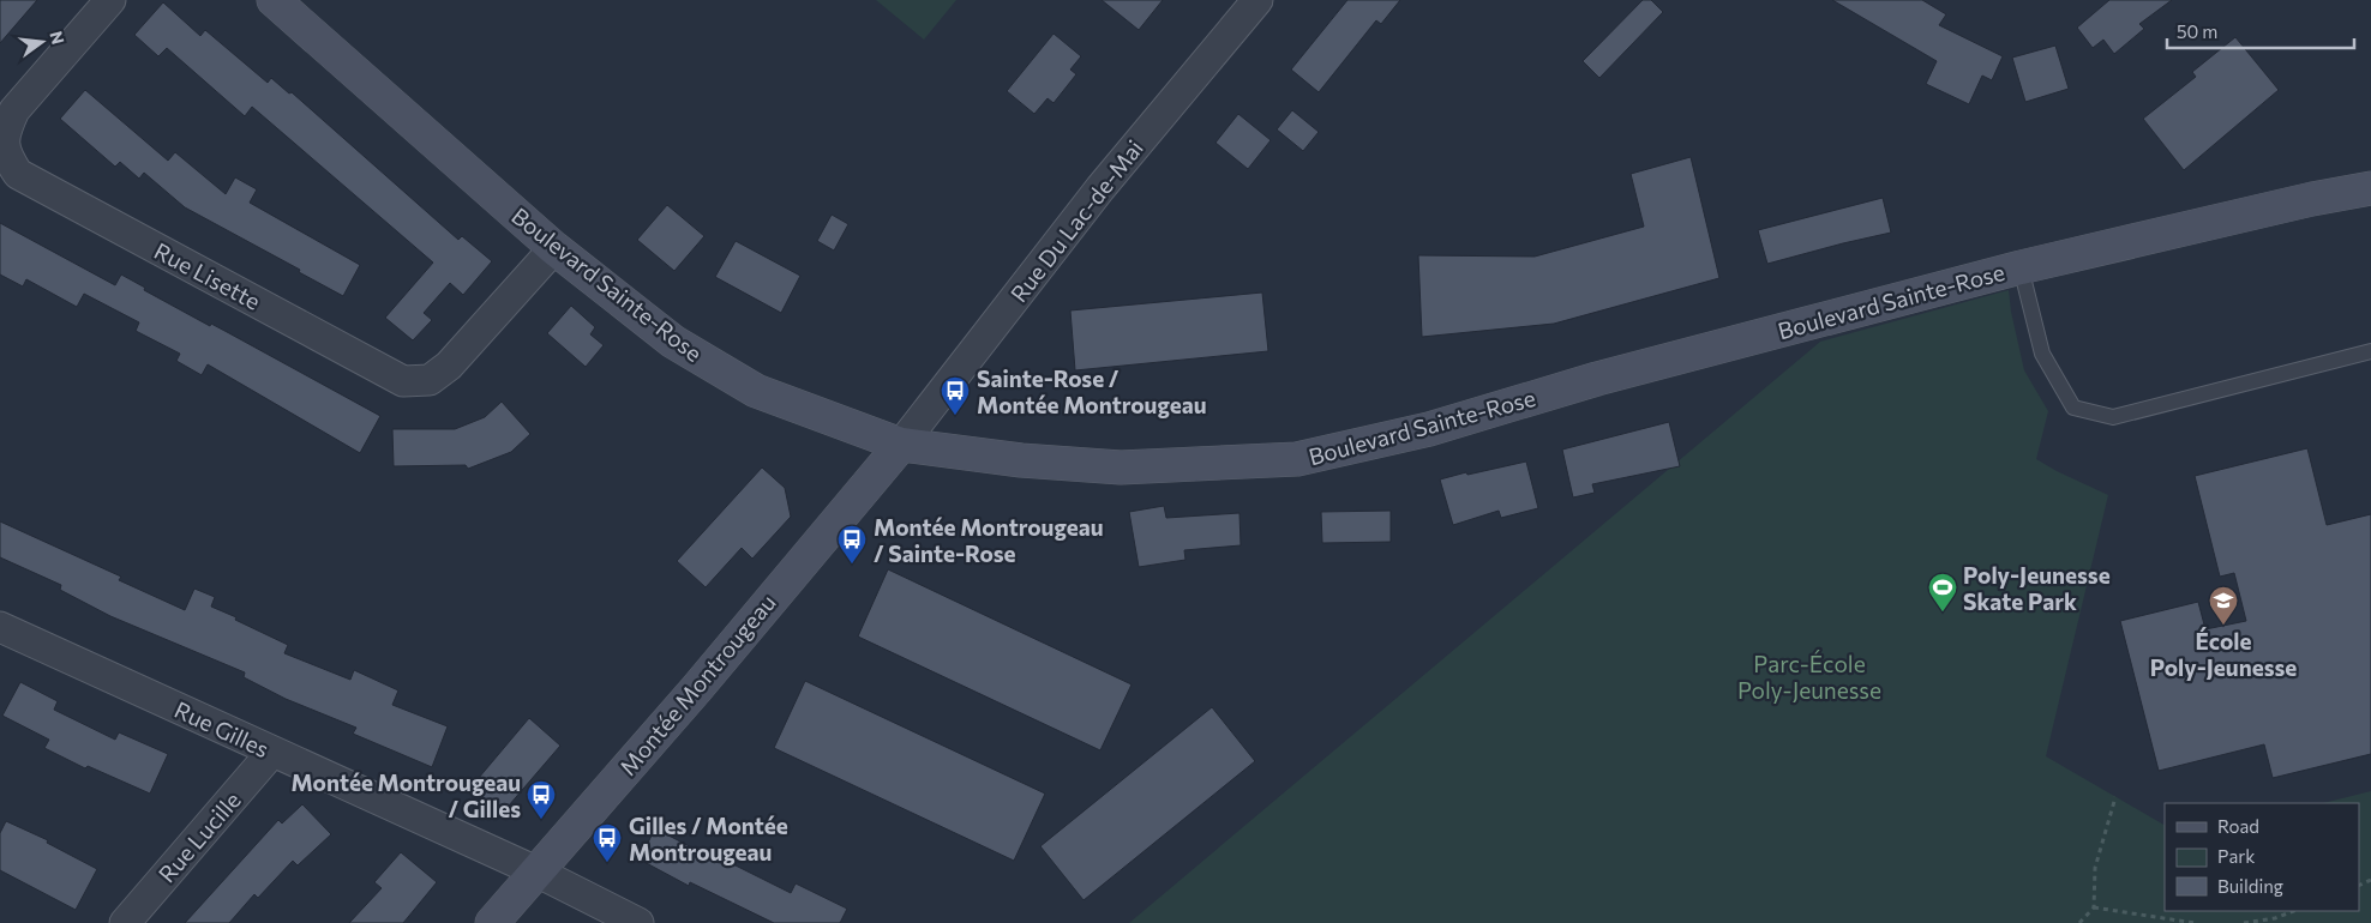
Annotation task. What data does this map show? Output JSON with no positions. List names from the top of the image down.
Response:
{
  "streets": {
    "street": [
      "Rue Du Lac-de-Mai",
      "Rue Lisette",
      "Boulevard Sainte-Rose",
      "Montée Montrougeau",
      "Rue Gilles",
      "Rue Lucille"
    ]
  },
  "crossings": [
    ["Rue Du Lac-de-Mai", "Boulevard Sainte-Rose"],
    ["Rue Du Lac-de-Mai", "Montée Montrougeau"],
    ["Rue Lisette", "Boulevard Sainte-Rose"],
    ["Boulevard Sainte-Rose", "Montée Montrougeau"],
    ["Montée Montrougeau", "Rue Gilles"],
    ["Rue Gilles", "Rue Lucille"]
  ],
  "parks": ["Parc-École Poly-Jeunesse"],
  "places": {
    "bus stop": [
      "Sainte-Rose / Montée Montrougeau",
      "Montée Montrougeau / Sainte-Rose",
      "Montée Montrougeau / Gilles",
      "Gilles / Montée Montrougeau"
    ],
    "sports": ["Poly-Jeunesse Skate Park"],
    "school or university": ["École Poly-Jeunesse"]
  },
  "legend": ["Road", "Park", "Building"],
  "scale_bar": "50 m",
  "north": "right"
}
